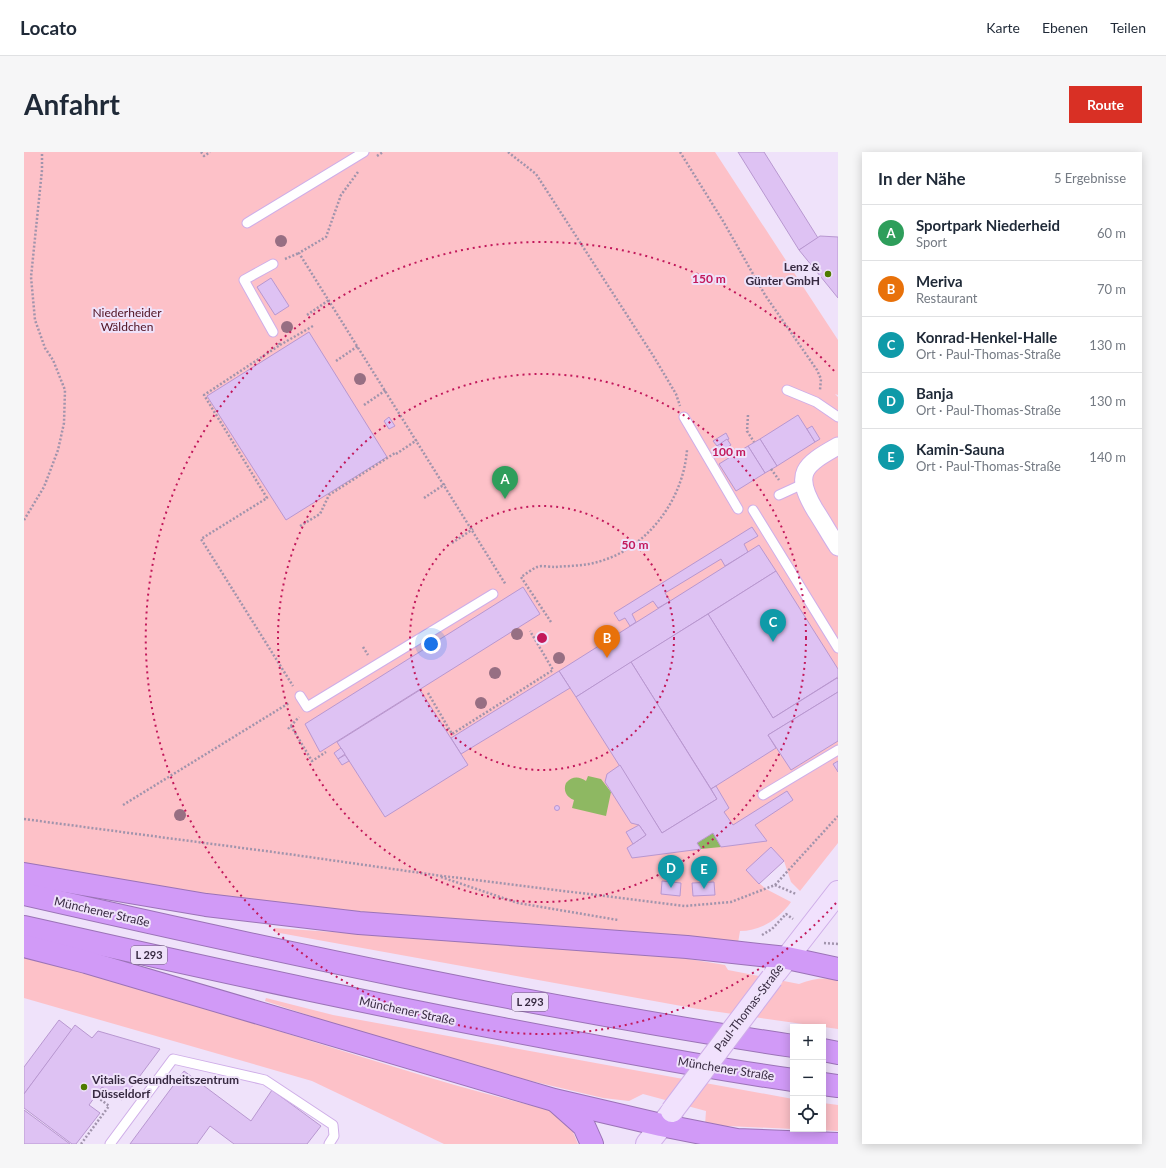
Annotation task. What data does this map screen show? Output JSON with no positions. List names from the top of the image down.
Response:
{
  "streets": {
    "highway": ["Münchener Straße", "L 293"],
    "main road": ["Paul-Thomas-Straße"]
  },
  "parks": ["Niederheider Wäldchen"],
  "places": ["Lenz & Günter GmbH", "Vitalis Gesundheitszentrum Düsseldorf"],
  "page": {
    "header": "Locato",
    "nav": ["Karte", "Ebenen", "Teilen"],
    "buttons": "Route",
    "title": "Anfahrt",
    "heading": ["In der Nähe", "5 Ergebnisse"],
    "list": [
      {
        "mark": "A",
        "name": "Sportpark Niederheid",
        "note": "Sport",
        "value": "60 m"
      },
      {
        "mark": "B",
        "name": "Meriva",
        "note": "Restaurant",
        "value": "70 m"
      },
      {
        "mark": "C",
        "name": "Konrad-Henkel-Halle",
        "note": "Ort · Paul-Thomas-Straße",
        "value": "130 m"
      },
      {
        "mark": "D",
        "name": "Banja",
        "note": "Ort · Paul-Thomas-Straße",
        "value": "130 m"
      },
      {
        "mark": "E",
        "name": "Kamin-Sauna",
        "note": "Ort · Paul-Thomas-Straße",
        "value": "140 m"
      }
    ],
    "pins": [
      "A",
      "C",
      "B",
      "D",
      "E"
    ],
    "map_buttons": ["+", "−"]
  },
  "rings": ["150 m", "100 m", "50 m"]
}
